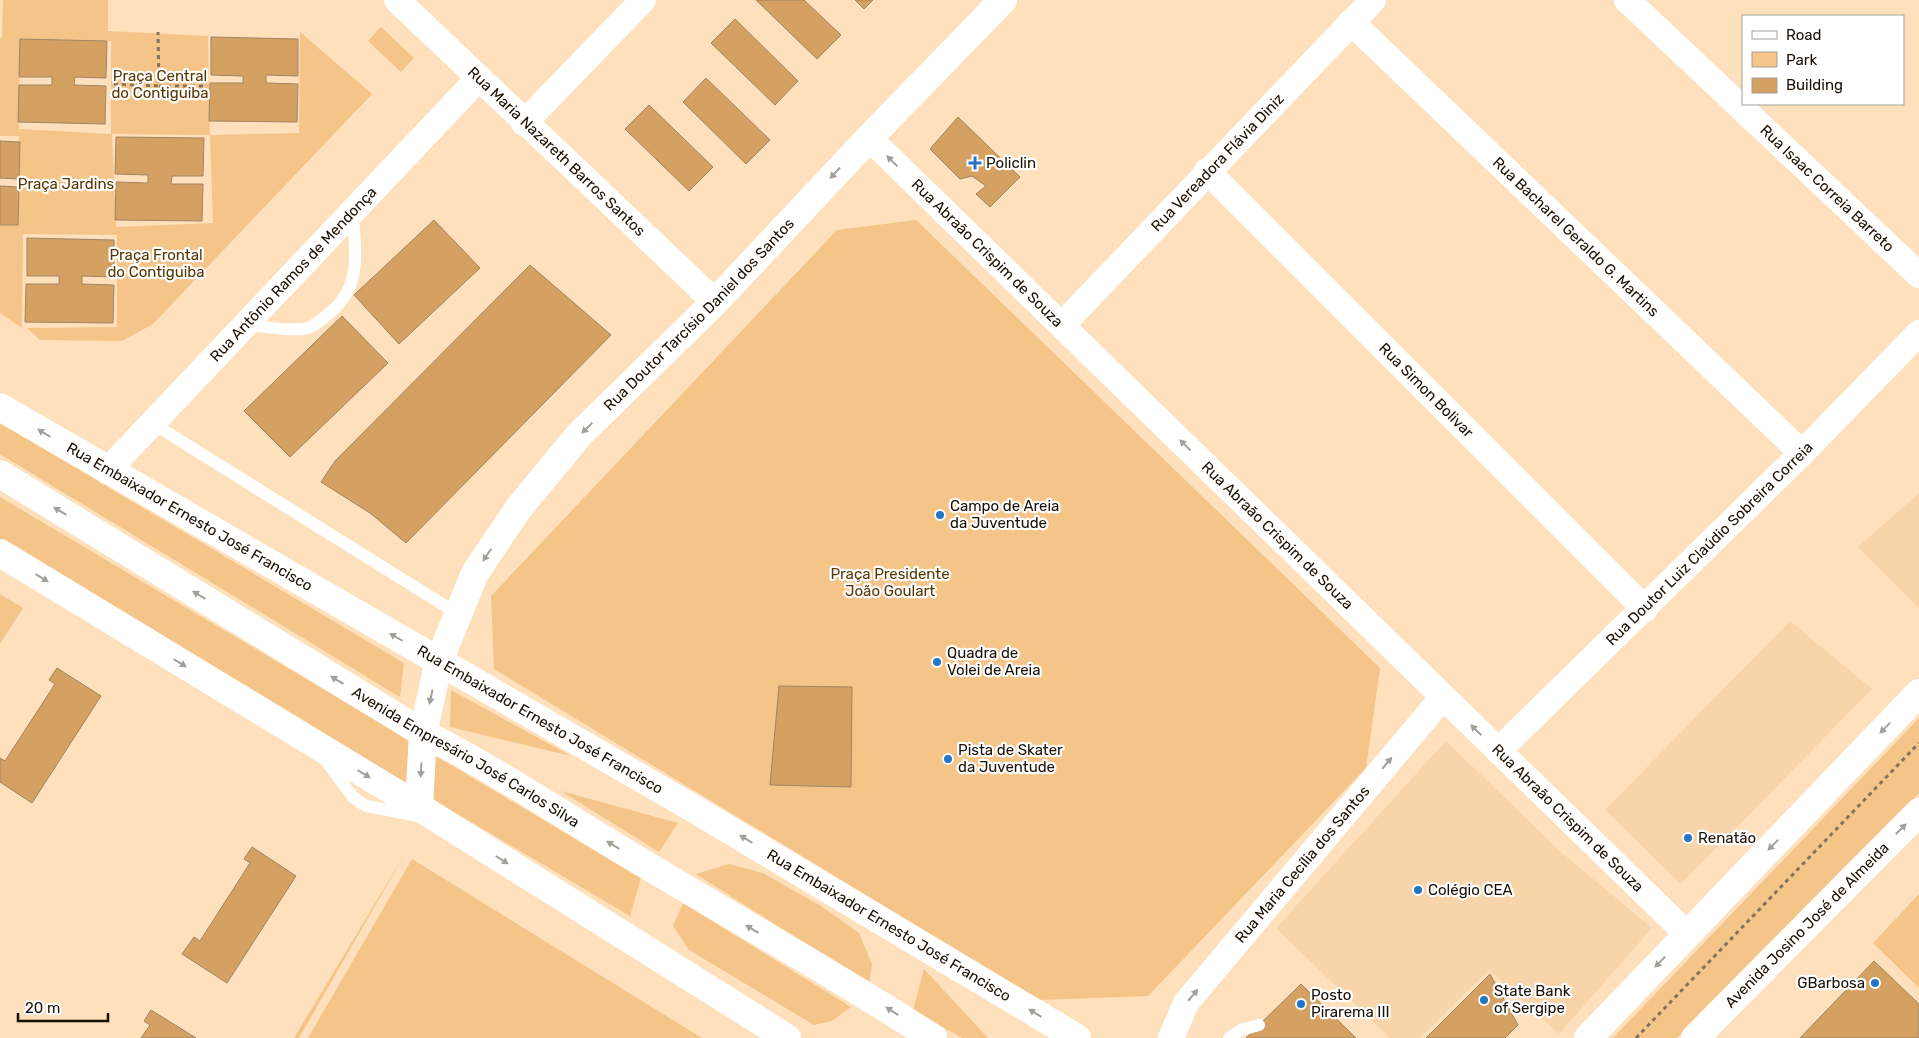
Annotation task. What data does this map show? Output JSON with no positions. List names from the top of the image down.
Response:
{
  "streets": {
    "main road": [
      "Rua Doutor Tarcísio Daniel dos Santos",
      "Rua Embaixador Ernesto José Francisco",
      "Avenida Empresário José Carlos Silva",
      "Avenida Josino José de Almeida"
    ],
    "street": [
      "Rua Maria Nazareth Barros Santos",
      "Rua Vereadora Flávia Diniz",
      "Rua Isaac Correia Barreto",
      "Rua Bacharel Geraldo G. Martins",
      "Rua Abraão Crispim de Souza",
      "Rua Antônio Ramos de Mendonça",
      "Rua Simon Bolivar",
      "Rua Doutor Luiz Claúdio Sobreira Correia",
      "Rua Maria Cecília dos Santos"
    ]
  },
  "crossings": [
    ["Rua Maria Nazareth Barros Santos", "Rua Antônio Ramos de Mendonça"],
    ["Rua Maria Nazareth Barros Santos", "Rua Doutor Tarcísio Daniel dos Santos"],
    ["Rua Vereadora Flávia Diniz", "Rua Bacharel Geraldo G. Martins"],
    ["Rua Vereadora Flávia Diniz", "Rua Abraão Crispim de Souza"],
    ["Rua Vereadora Flávia Diniz", "Rua Simon Bolivar"],
    ["Rua Bacharel Geraldo G. Martins", "Rua Doutor Luiz Claúdio Sobreira Correia"],
    ["Rua Abraão Crispim de Souza", "Rua Doutor Tarcísio Daniel dos Santos"],
    ["Rua Abraão Crispim de Souza", "Rua Doutor Luiz Claúdio Sobreira Correia"],
    ["Rua Abraão Crispim de Souza", "Rua Maria Cecília dos Santos"],
    ["Rua Antônio Ramos de Mendonça", "Rua Embaixador Ernesto José Francisco"],
    ["Rua Doutor Tarcísio Daniel dos Santos", "Rua Embaixador Ernesto José Francisco"],
    ["Rua Doutor Tarcísio Daniel dos Santos", "Avenida Empresário José Carlos Silva"],
    ["Rua Simon Bolivar", "Rua Doutor Luiz Claúdio Sobreira Correia"]
  ],
  "one_way": ["Rua Abraão Crispim de Souza", "Rua Doutor Tarcísio Daniel dos Santos", "Rua Maria Cecília dos Santos"],
  "parks": [
    "Praça Central do Contiguiba",
    "Praça Jardins",
    "Praça Frontal do Contiguiba",
    "Praça Presidente João Goulart"
  ],
  "places": {
    "health": ["Policlin"],
    "other": [
      "Campo de Areia da Juventude",
      "Quadra de Volei de Areia",
      "Pista de Skater da Juventude",
      "Renatão",
      "Colégio CEA",
      "GBarbosa",
      "State Bank of Sergipe",
      "Posto Pirarema III"
    ]
  },
  "legend": ["Road", "Park", "Building"],
  "scale_bar": "20 m"
}
